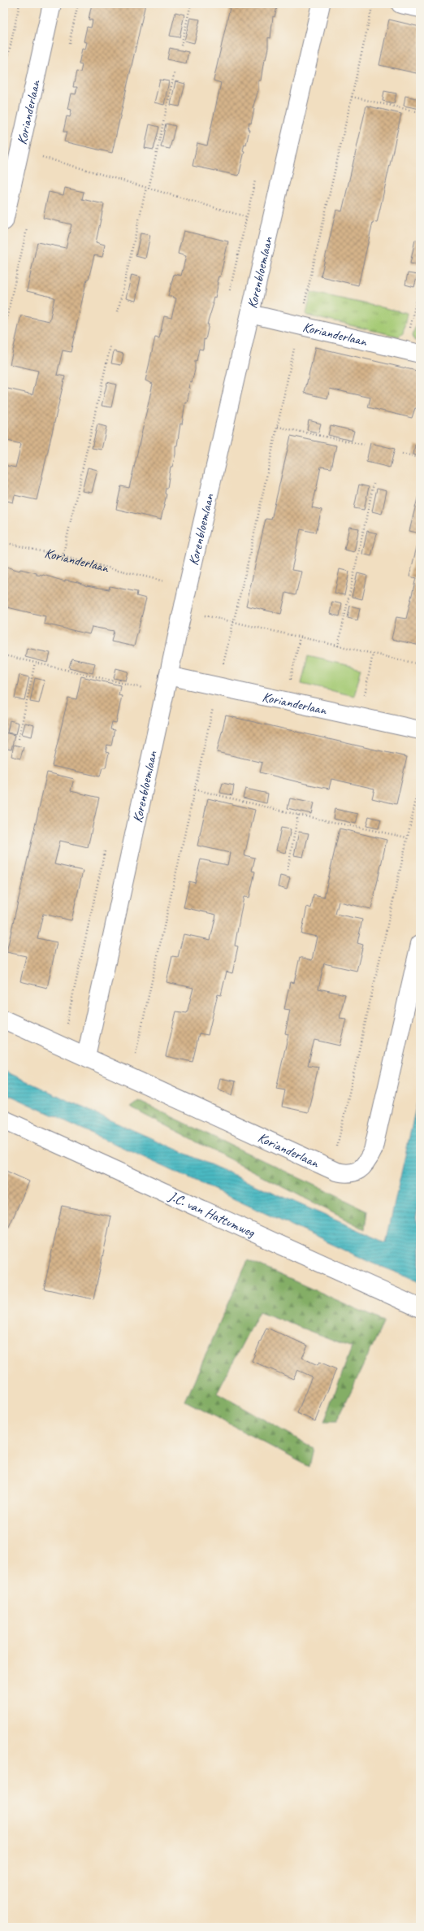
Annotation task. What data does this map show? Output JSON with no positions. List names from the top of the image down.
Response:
{
  "streets": {
    "street": ["Korianderlaan", "Korenbloemlaan", "J.C. van Hattumweg"]
  },
  "crossings": [
    ["Korianderlaan", "Korenbloemlaan"]
  ]
}
